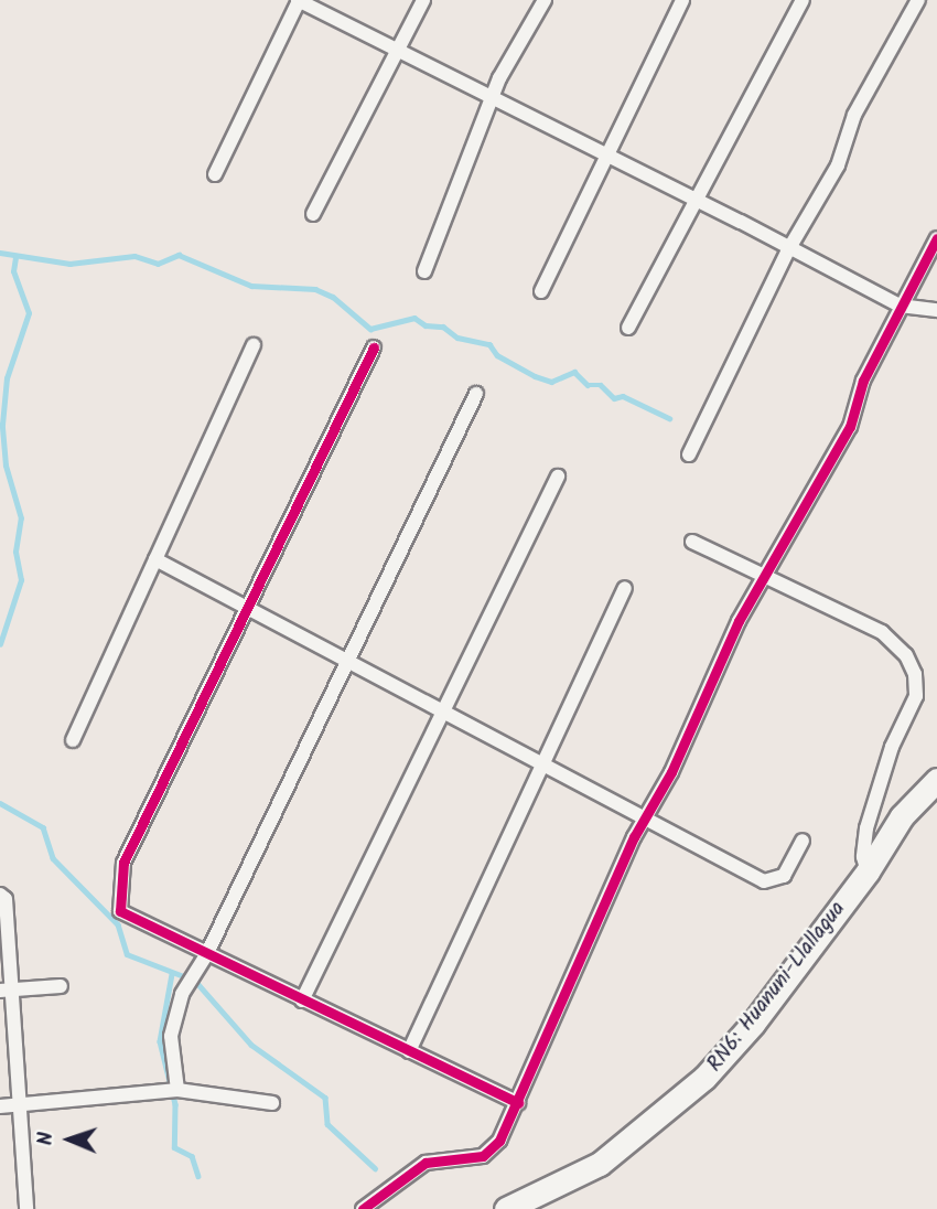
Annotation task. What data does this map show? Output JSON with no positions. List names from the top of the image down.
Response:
{
  "streets": {
    "highway": ["RN6: Huanuni-Llallagua"]
  },
  "north": "left"
}
